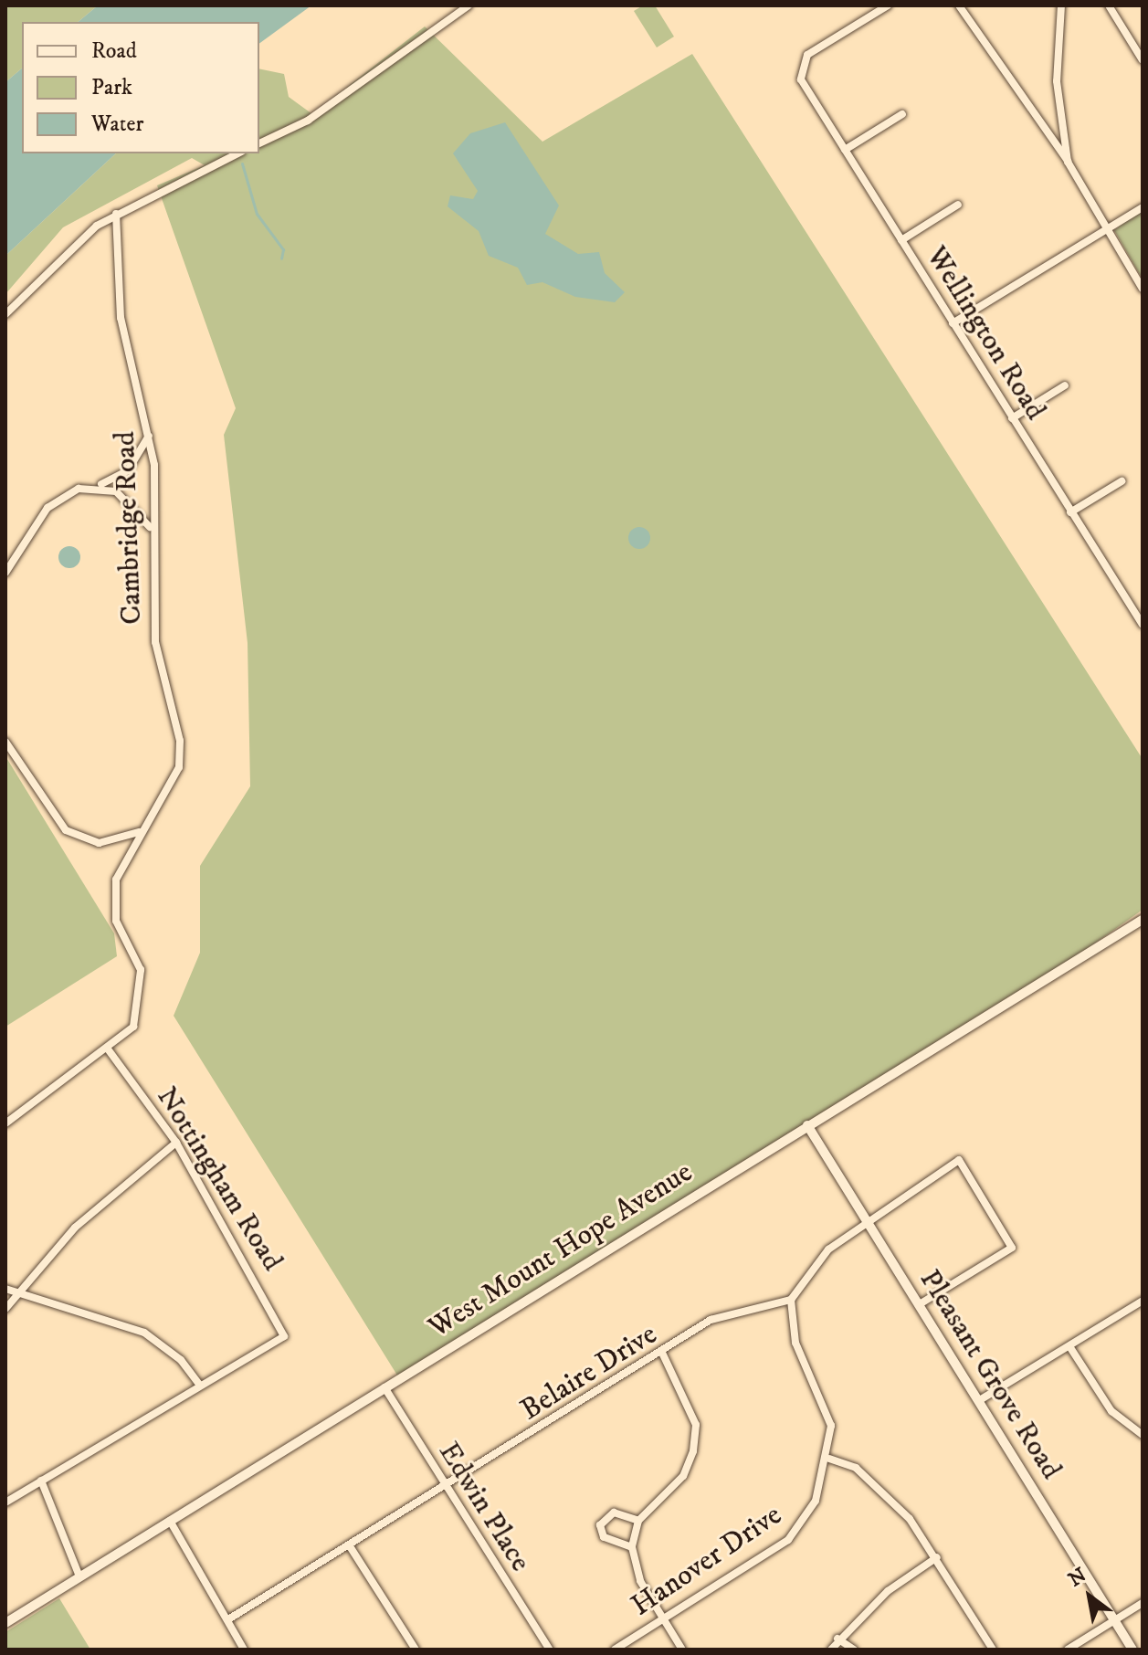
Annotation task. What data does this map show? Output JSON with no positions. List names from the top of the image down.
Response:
{
  "streets": {
    "street": [
      "Wellington Road",
      "Cambridge Road",
      "Nottingham Road",
      "West Mount Hope Avenue",
      "Belaire Drive",
      "Pleasant Grove Road",
      "Edwin Place",
      "Hanover Drive"
    ]
  },
  "crossings": [
    ["Cambridge Road", "Nottingham Road"],
    ["West Mount Hope Avenue", "Pleasant Grove Road"],
    ["West Mount Hope Avenue", "Edwin Place"],
    ["Belaire Drive", "Edwin Place"],
    ["Belaire Drive", "Hanover Drive"]
  ],
  "legend": ["Road", "Park", "Water"],
  "north": "top left"
}
